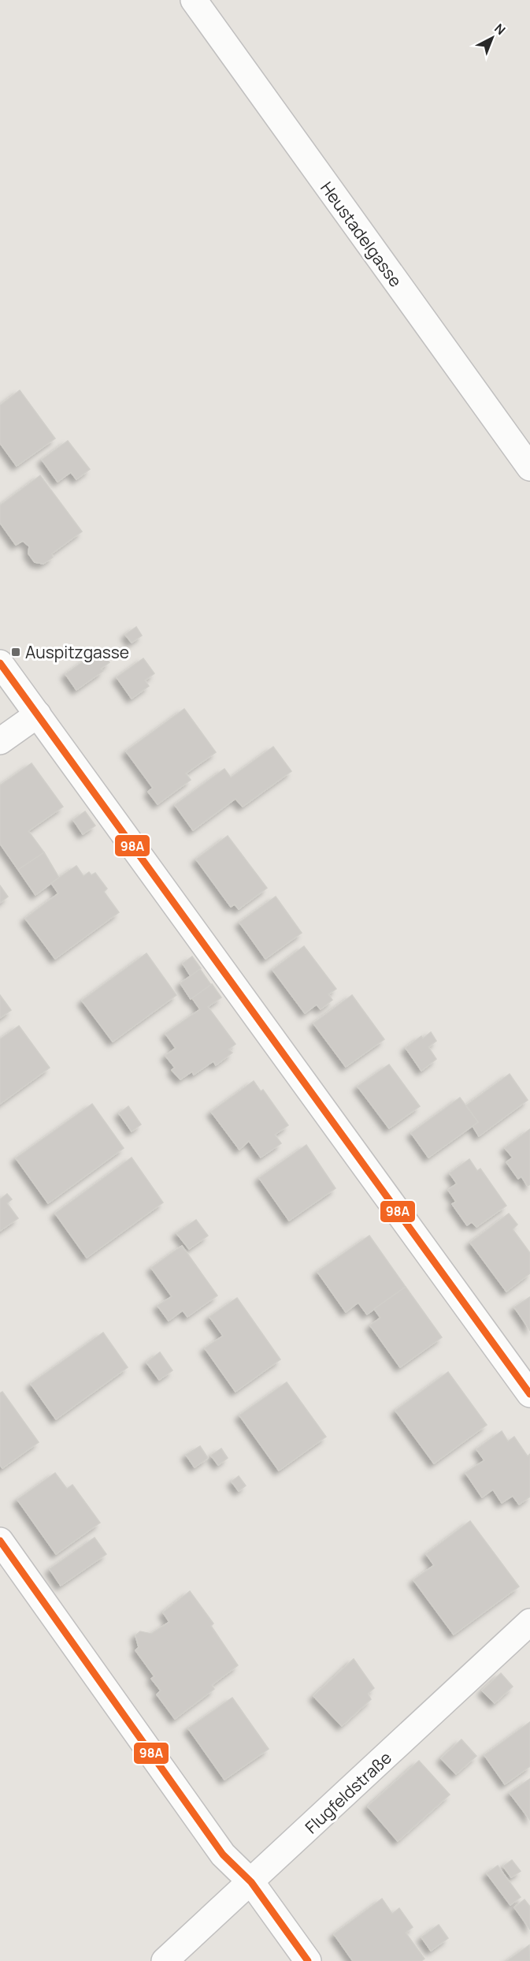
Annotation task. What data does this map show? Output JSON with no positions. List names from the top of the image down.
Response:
{
  "streets": {
    "street": ["Heustadelgasse", "Flugfeldstraße"]
  },
  "places": {
    "transit": ["Auspitzgasse"]
  },
  "lines": ["transit line 98A"],
  "north": "top right"
}
